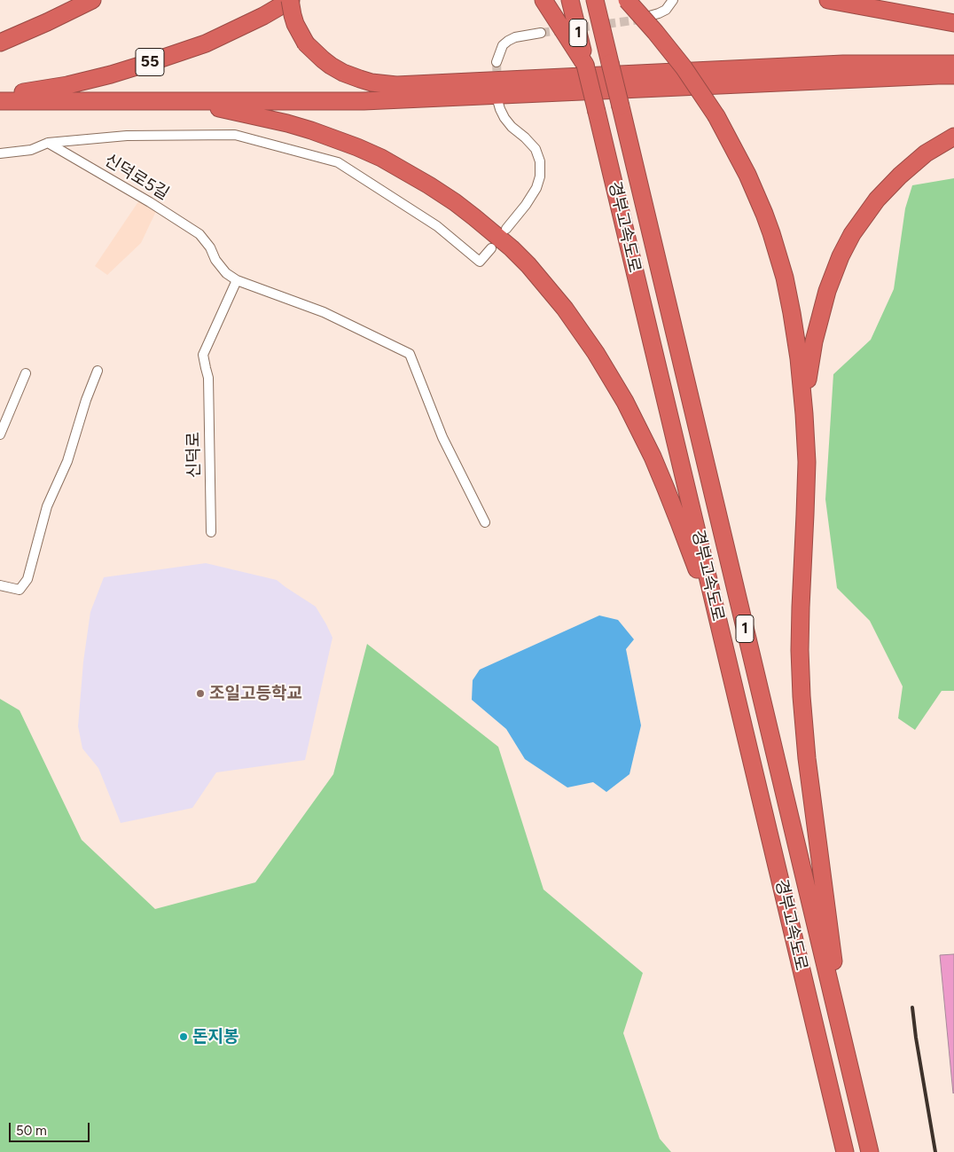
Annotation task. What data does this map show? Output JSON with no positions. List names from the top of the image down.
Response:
{
  "streets": {
    "highway": ["1", "55", "경부고속도로"],
    "street": ["신덕로5길", "신덕로"]
  },
  "crossings": [
    ["신덕로5길", "신덕로"]
  ],
  "places": ["조일고등학교", "돈지봉"],
  "scale_bar": "50 m"
}
